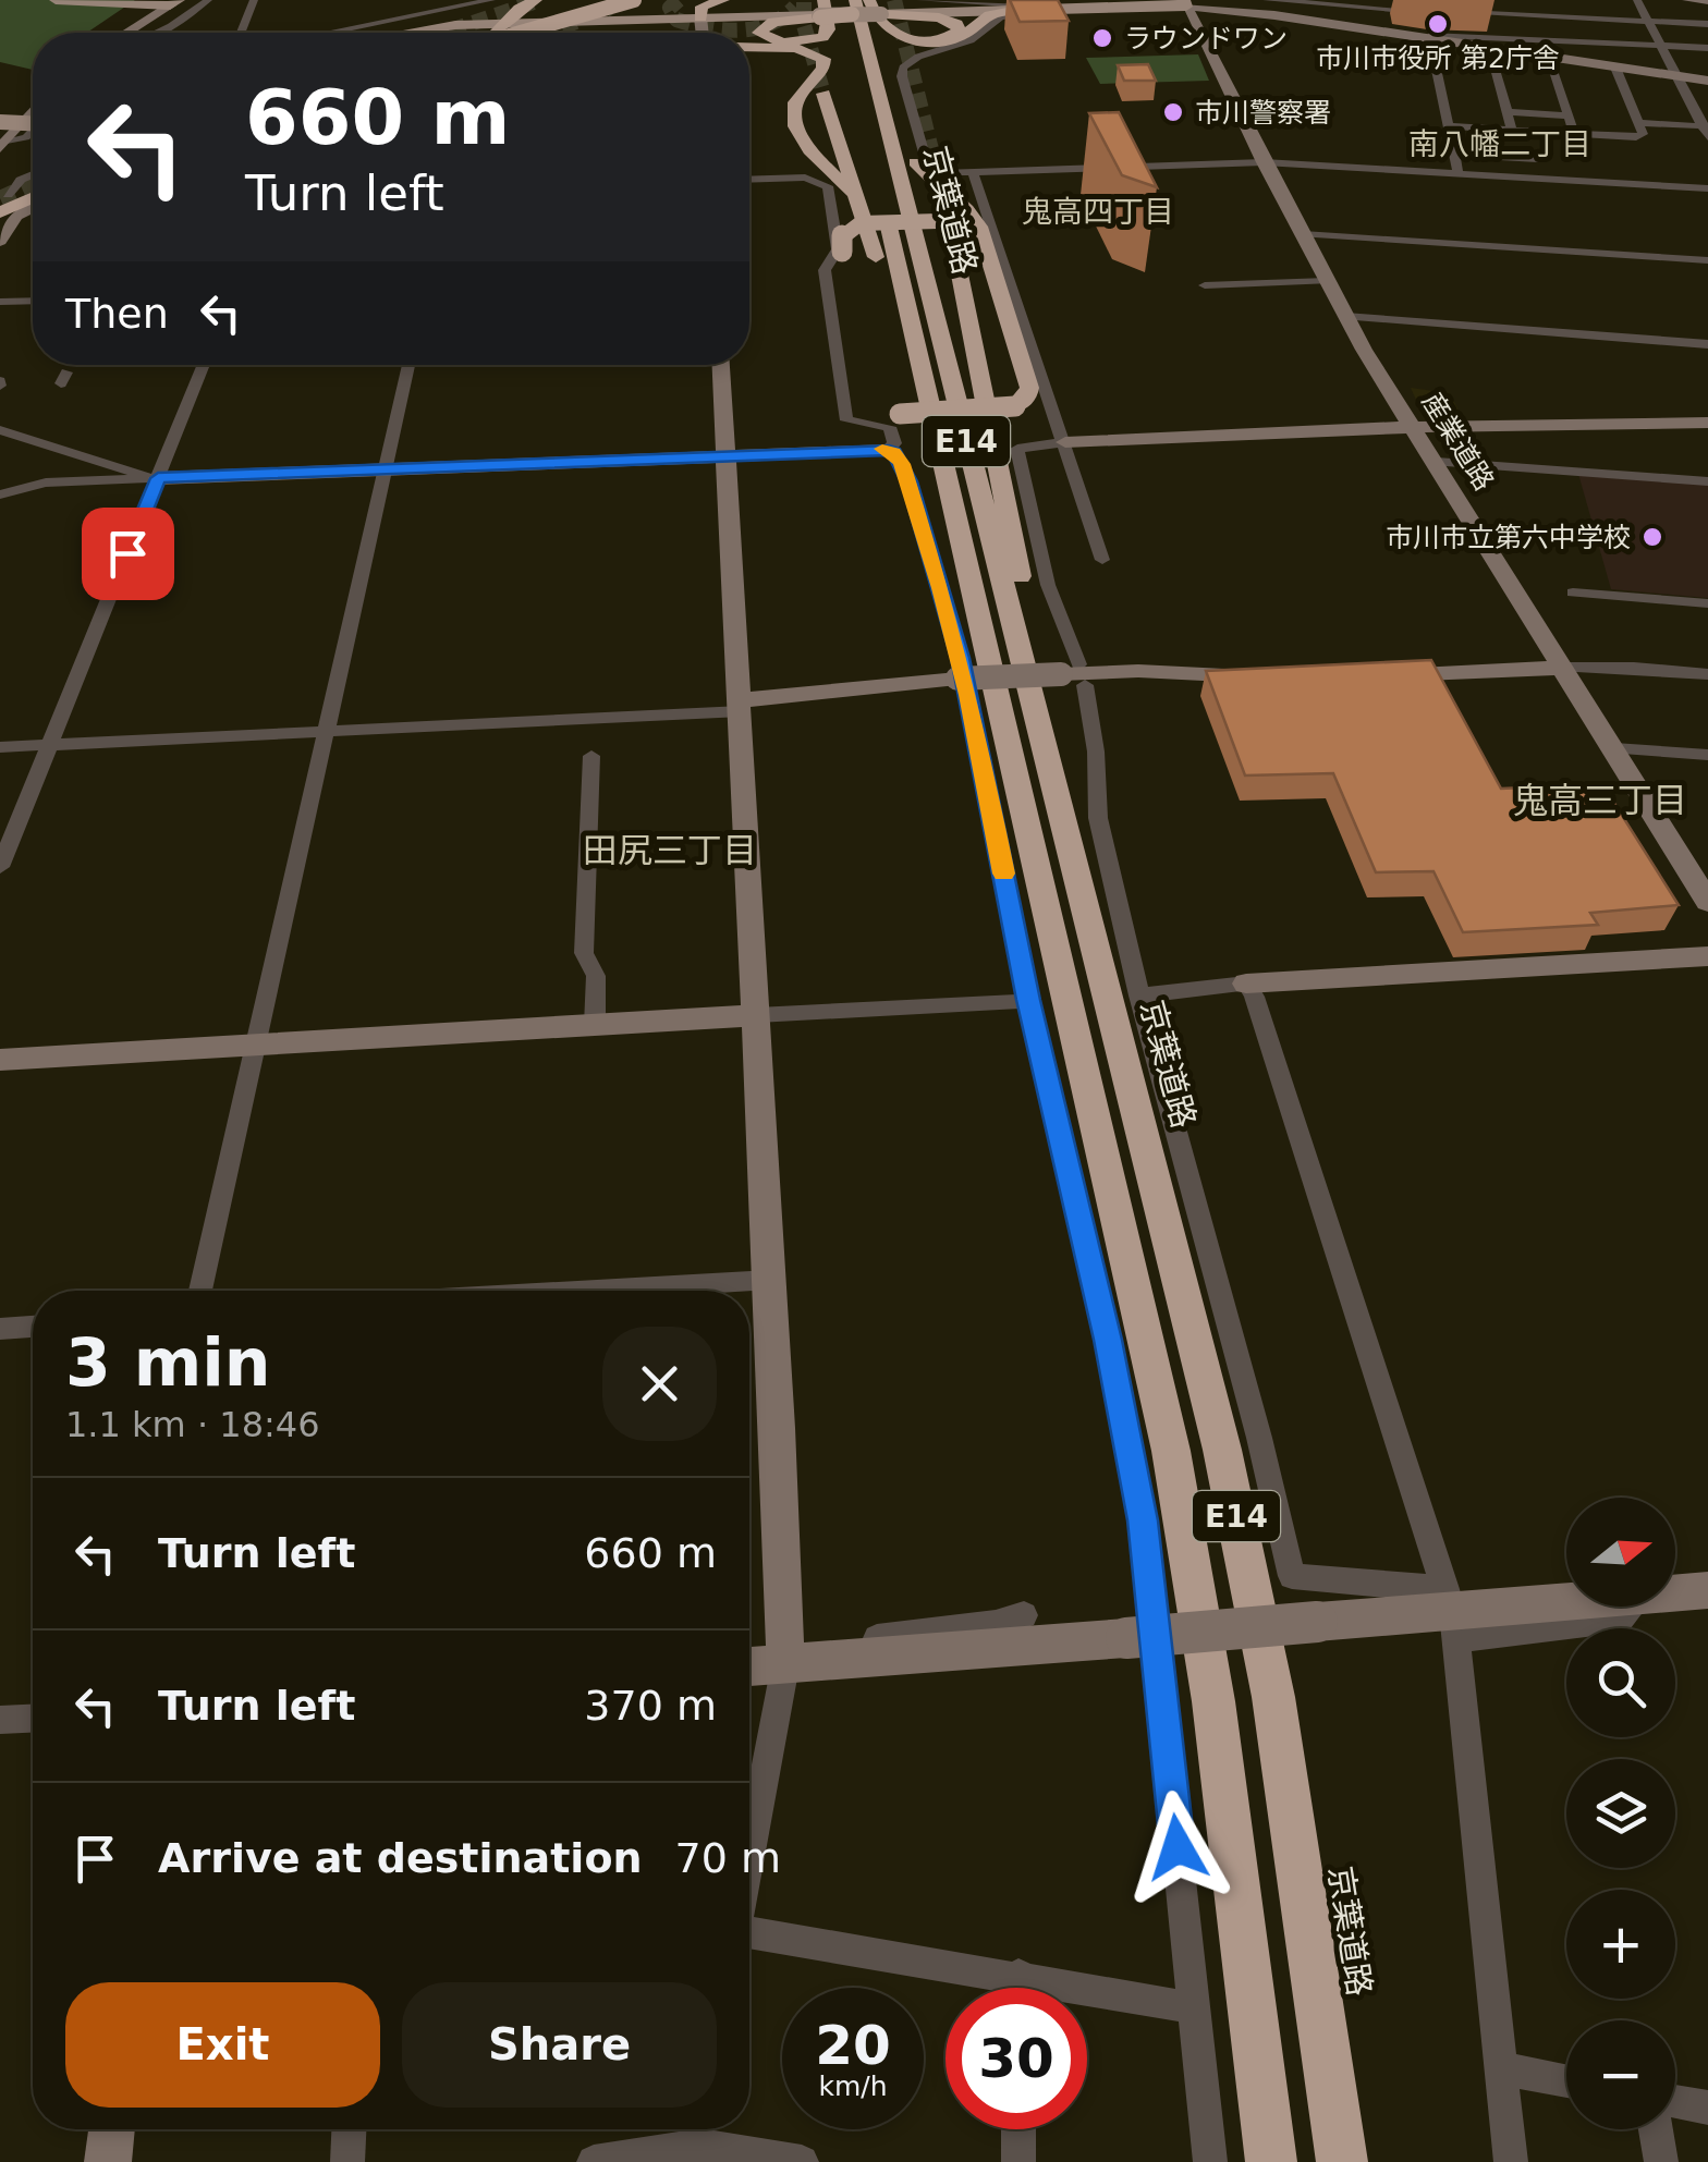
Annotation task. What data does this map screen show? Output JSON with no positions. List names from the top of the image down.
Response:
{
  "streets": {
    "highway": ["京葉道路", "E14"],
    "street": ["産業道路"]
  },
  "districts": [
    "南八幡二丁目",
    "鬼高四丁目",
    "鬼高三丁目",
    "田尻三丁目"
  ],
  "places": [
    "市川市役所 第2庁舎",
    "ラウンドワン",
    "市川警察署",
    "市川市立第六中学校"
  ],
  "north": "right",
  "page": {
    "turn": ["660 m", "Turn left"],
    "then": "Then",
    "heading": ["3 min", "1.1 km · 18:46"],
    "list": [
      {
        "name": "Turn left",
        "value": "660 m"
      },
      {
        "name": "Turn left",
        "value": "370 m"
      },
      {
        "name": "Arrive at destination",
        "value": "70 m"
      }
    ],
    "map_buttons": ["+", "−"],
    "buttons": ["Exit", "Share"],
    "speed": "20 km/h",
    "limit": "30"
  }
}
